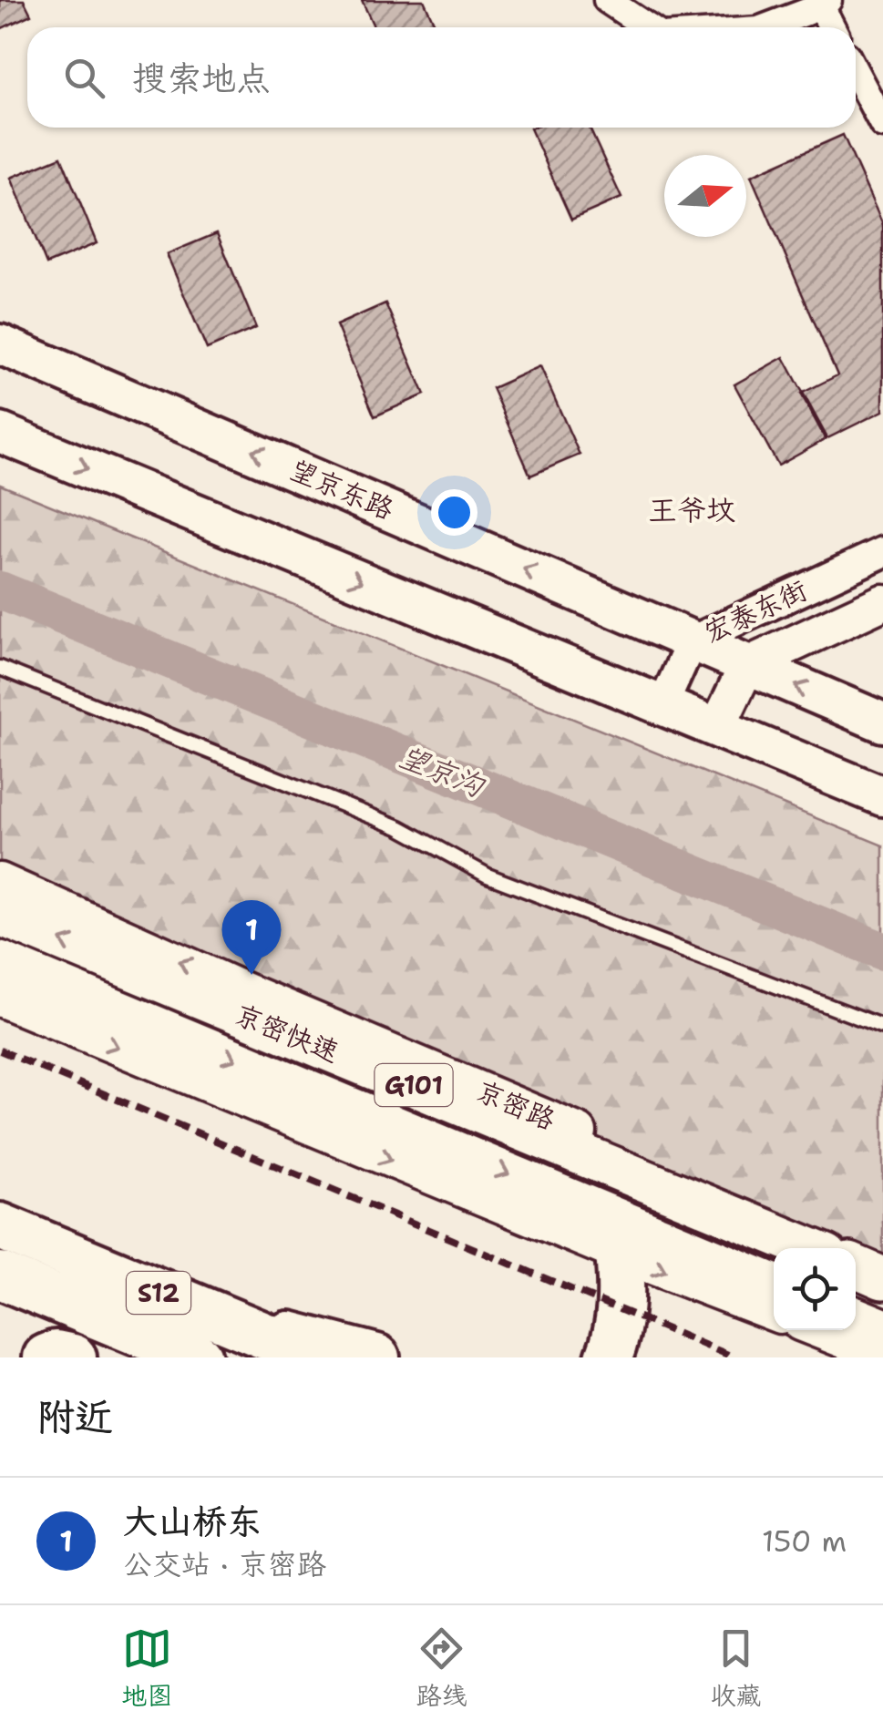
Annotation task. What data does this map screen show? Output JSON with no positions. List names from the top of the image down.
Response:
{
  "streets": {
    "highway": ["京密快速", "G101", "S12"],
    "main road": ["望京东路", "宏泰东街", "京密路"]
  },
  "crossings": [
    ["望京东路", "宏泰东街"]
  ],
  "districts": ["王爷坟"],
  "water": ["望京沟"],
  "north": "right",
  "page": {
    "search": "搜索地点",
    "pins": "1",
    "heading": "附近",
    "list": [
      {
        "mark": "1",
        "name": "大山桥东",
        "note": "公交站 · 京密路",
        "value": "150 m"
      }
    ],
    "nav": ["地图", "路线", "收藏"]
  }
}
